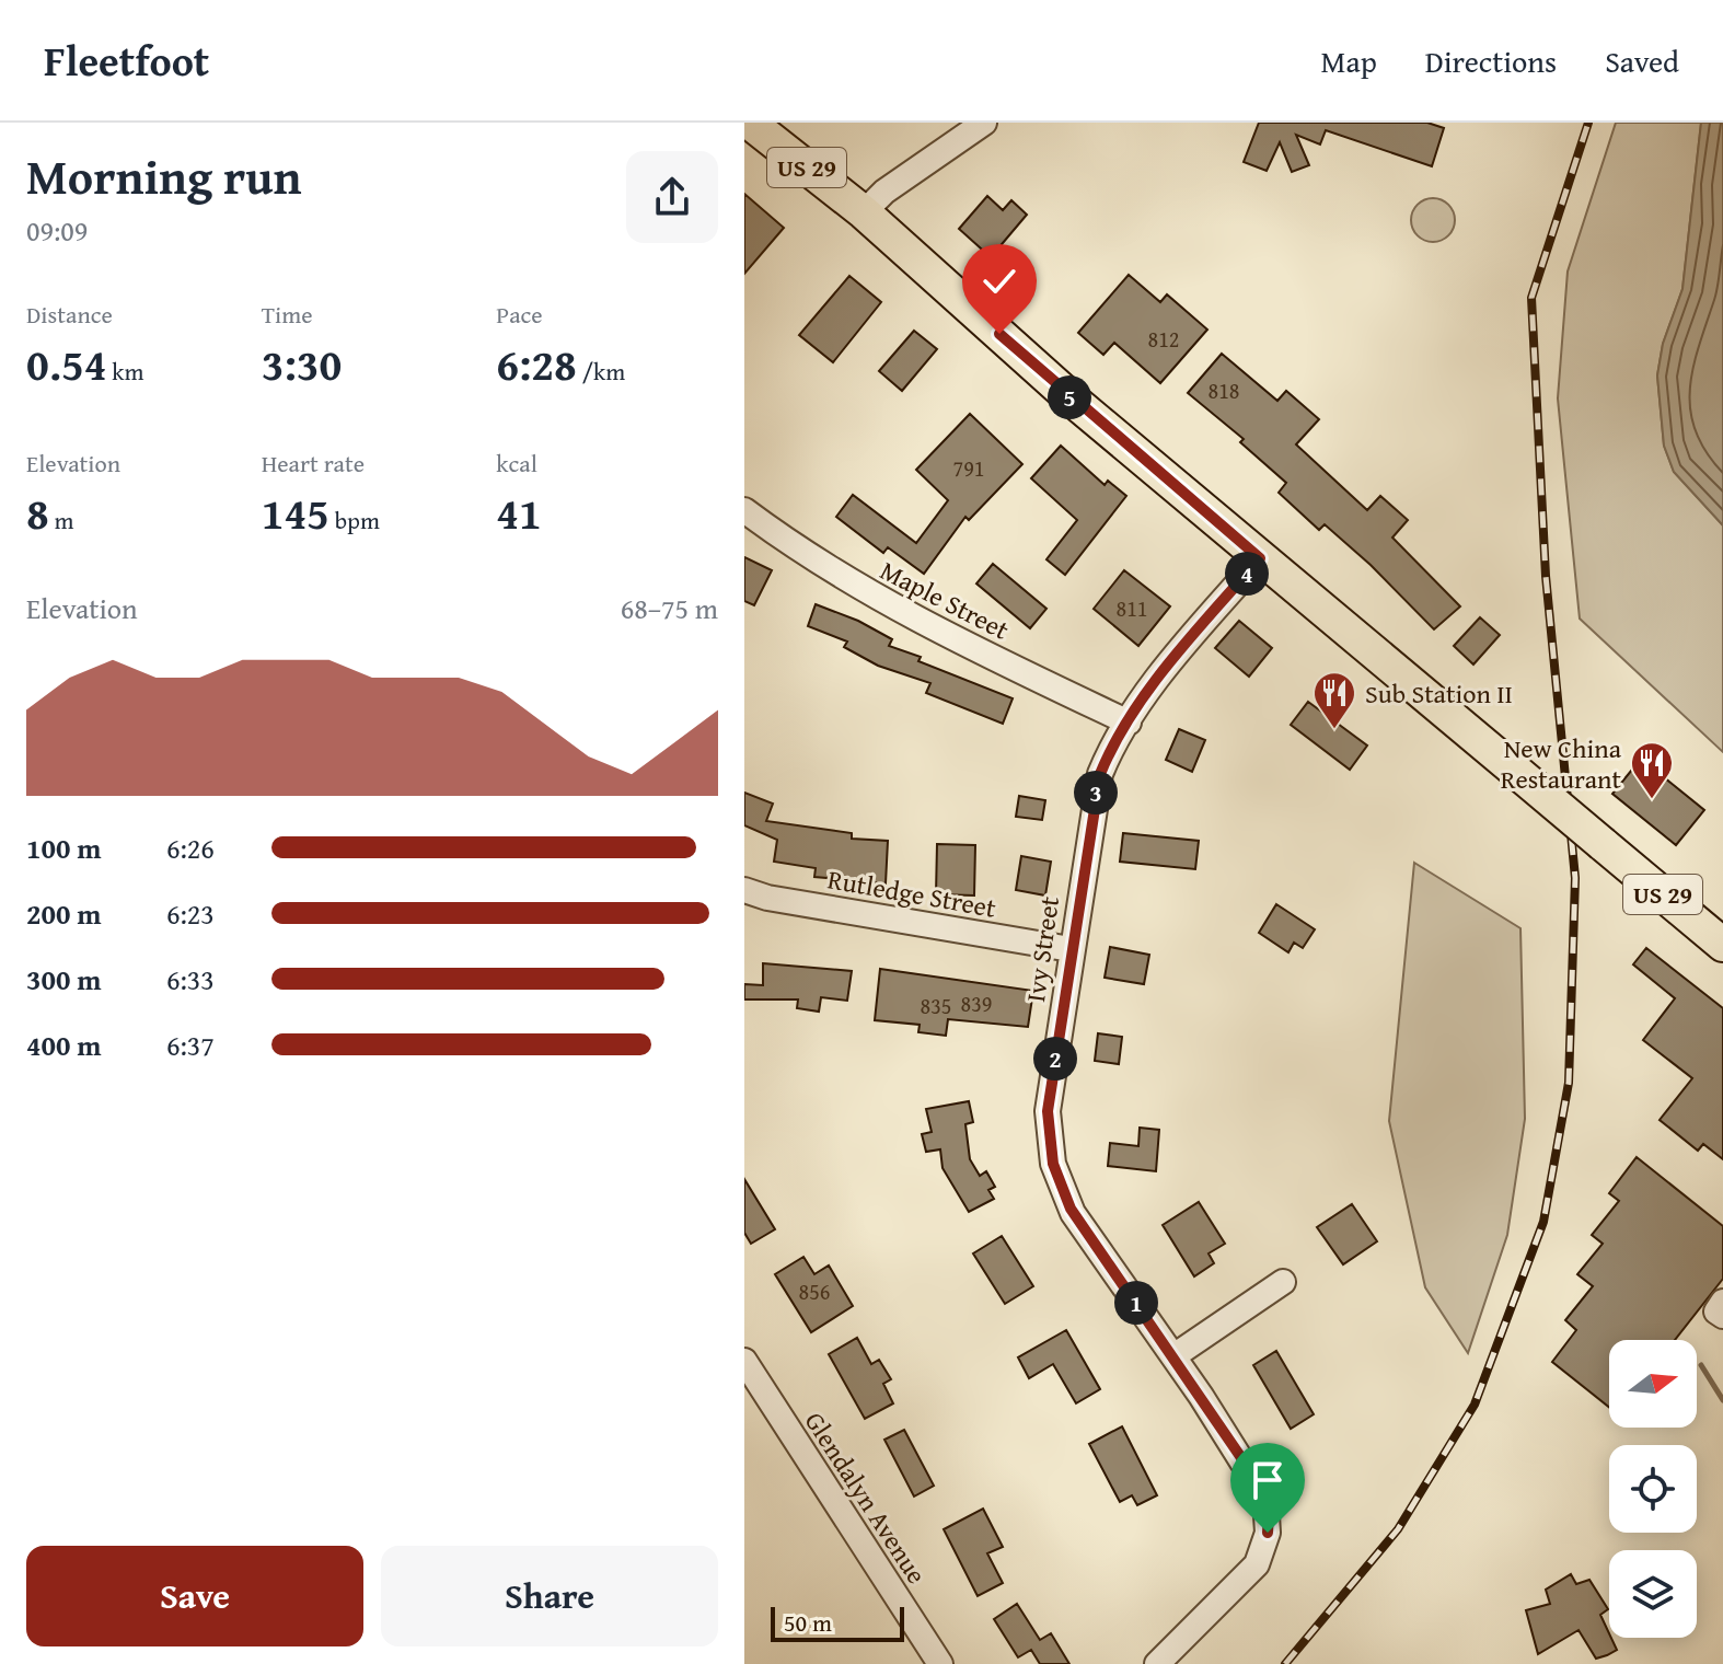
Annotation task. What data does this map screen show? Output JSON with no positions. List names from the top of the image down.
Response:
{
  "streets": {
    "main road": ["US 29"],
    "street": [
      "Maple Street",
      "Rutledge Street",
      "Ivy Street",
      "Glendalyn Avenue"
    ]
  },
  "crossings": [
    ["US 29", "Ivy Street"],
    ["Maple Street", "Ivy Street"],
    ["Rutledge Street", "Ivy Street"]
  ],
  "places": {
    "restaurant": ["Sub Station II", "New China Restaurant"]
  },
  "house_numbers": [
    "812",
    "818",
    "791",
    "811",
    "839",
    "835",
    "856"
  ],
  "scale_bar": "50 m",
  "north": "right",
  "page": {
    "header": "Fleetfoot",
    "nav": ["Map", "Directions", "Saved"],
    "heading": ["Morning run", "09:09"],
    "stats": [
      ["Distance", "0.54 km"],
      ["Time", "3:30"],
      ["Pace", "6:28 /km"],
      ["Elevation", "8 m"],
      ["Heart rate", "145 bpm"],
      ["kcal", "41"]
    ],
    "pins": [
      "5",
      "4",
      "3",
      "2",
      "1"
    ],
    "chart": ["Elevation", "68–75 m"],
    "list": [
      {
        "name": "100 m",
        "note": "6:26"
      },
      {
        "name": "200 m",
        "note": "6:23"
      },
      {
        "name": "300 m",
        "note": "6:33"
      },
      {
        "name": "400 m",
        "note": "6:37"
      }
    ],
    "buttons": ["Save", "Share"],
    "scale": "50 m"
  }
}
